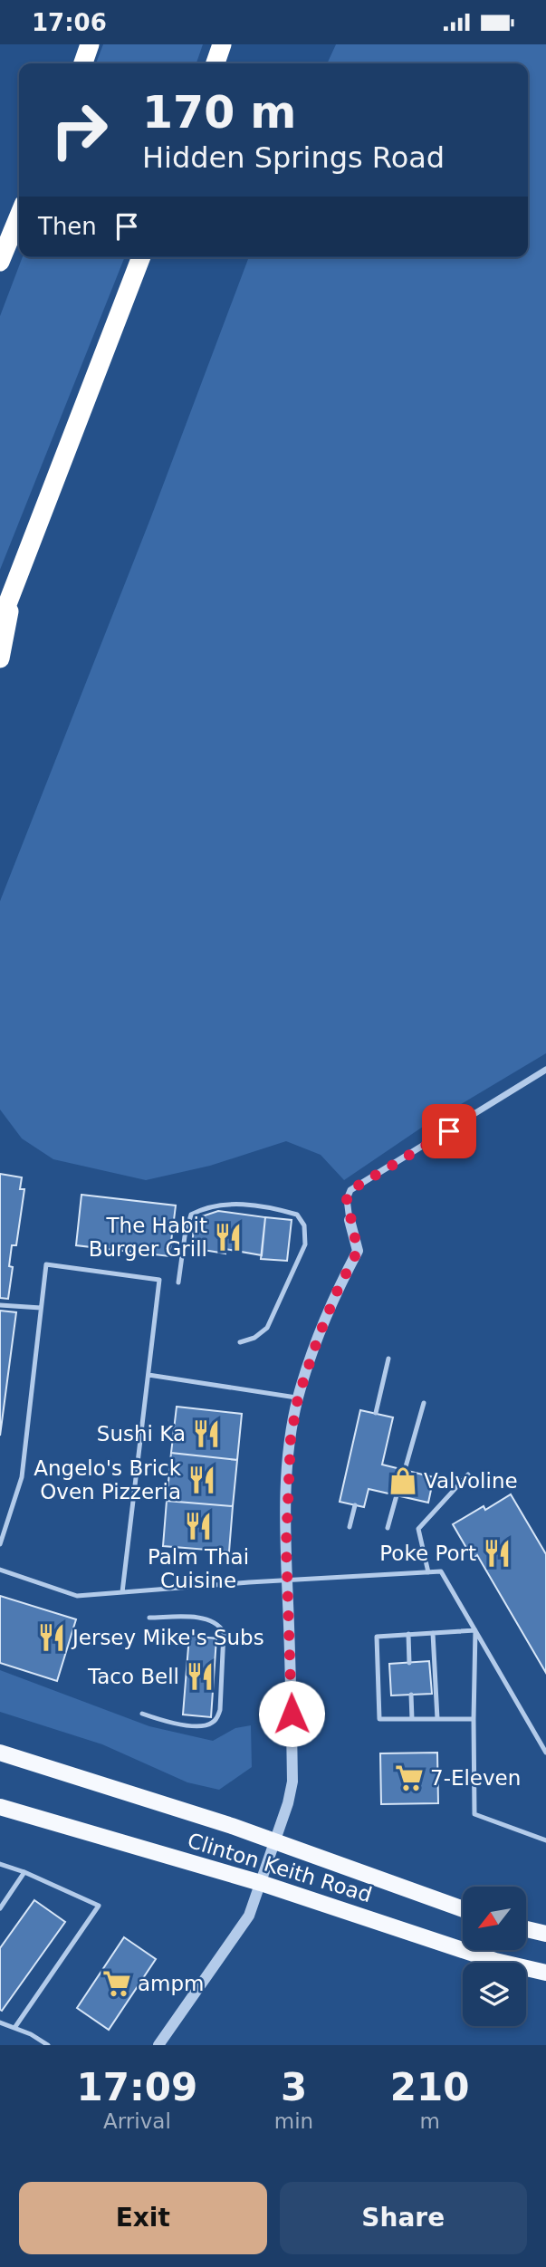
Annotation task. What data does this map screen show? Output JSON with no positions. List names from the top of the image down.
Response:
{
  "streets": {
    "main road": ["Clinton Keith Road"]
  },
  "places": {
    "restaurant": [
      "The Habit Burger Grill",
      "Sushi Ka",
      "Angelo's Brick Oven Pizzeria",
      "Palm Thai Cuisine",
      "Poke Port",
      "Jersey Mike's Subs",
      "Taco Bell"
    ],
    "shop": ["Valvoline"],
    "supermarket": ["7-Eleven", "ampm"]
  },
  "north": "bottom left",
  "page": {
    "status": "17:06",
    "turn": ["170 m", "Hidden Springs Road"],
    "then": "Then",
    "eta": [
      "17:09",
      "Arrival",
      "3",
      "min",
      "210",
      "m"
    ],
    "buttons": ["Exit", "Share"]
  }
}
